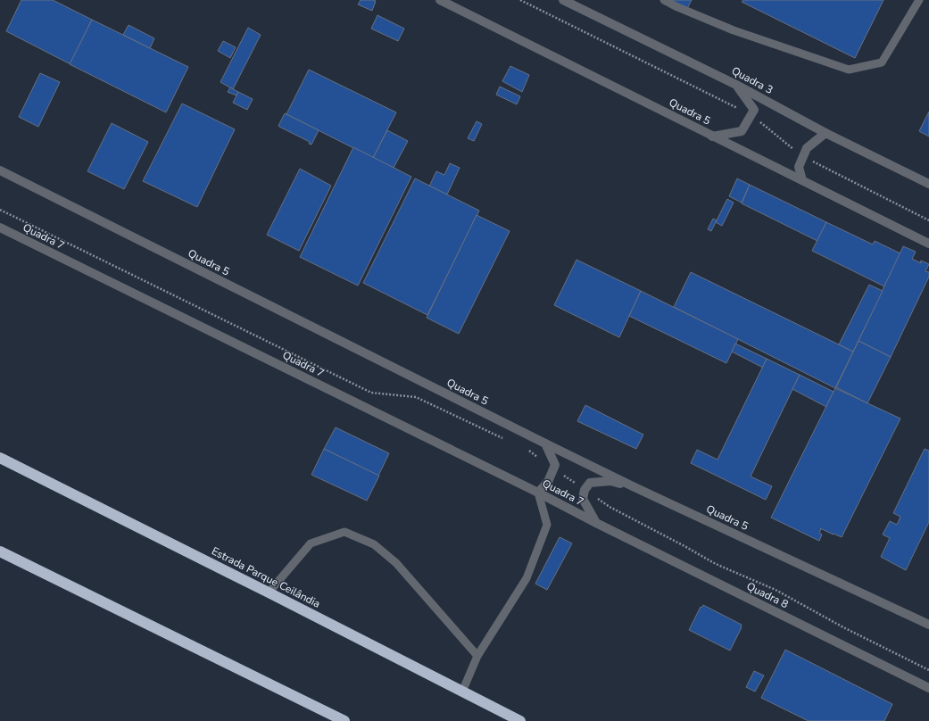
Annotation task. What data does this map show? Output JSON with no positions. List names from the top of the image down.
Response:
{
  "streets": {
    "highway": ["Estrada Parque Ceilândia"],
    "street": [
      "Quadra 3",
      "Quadra 5",
      "Quadra 7",
      "Quadra 8"
    ]
  },
  "crossings": [
    ["Quadra 7", "Quadra 8"]
  ]
}
